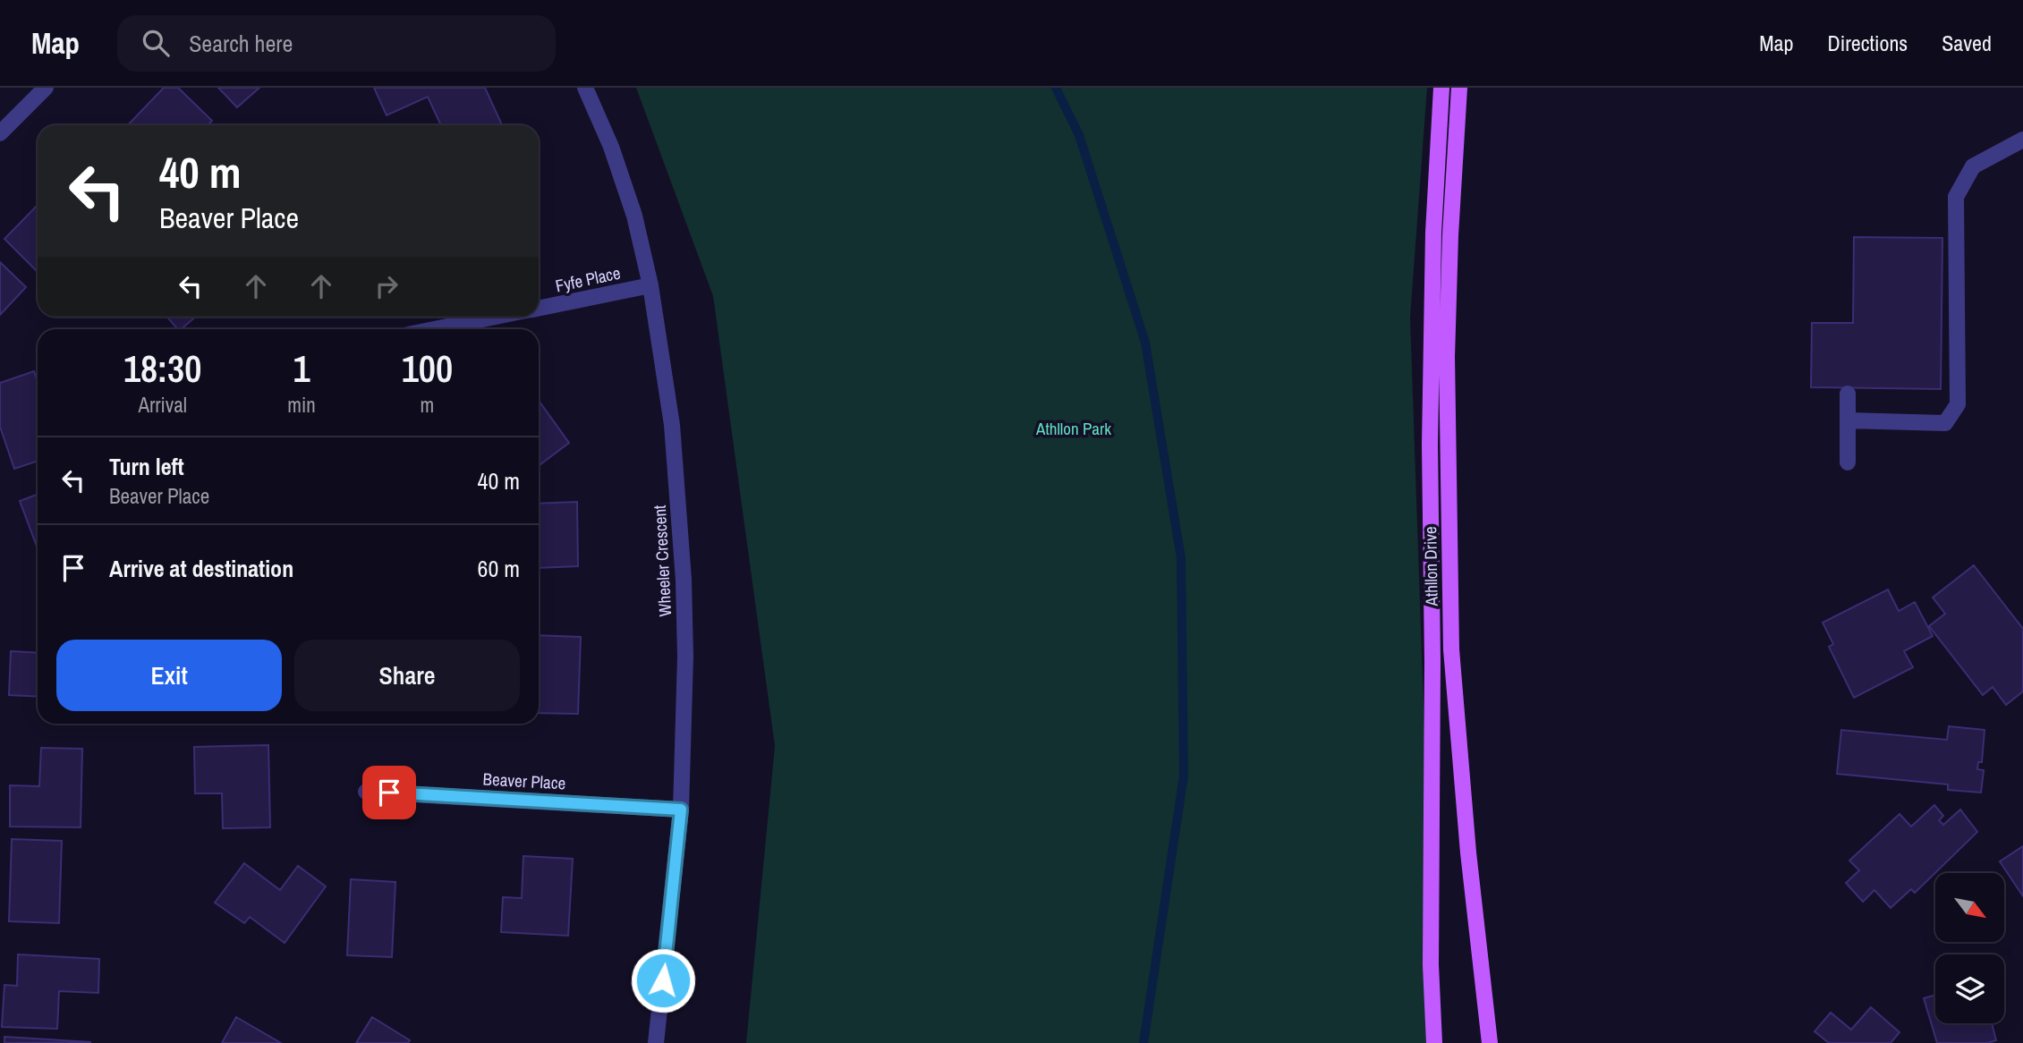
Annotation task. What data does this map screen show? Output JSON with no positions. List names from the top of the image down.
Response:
{
  "streets": {
    "main road": ["Athllon Drive"],
    "street": ["Fyfe Place", "Wheeler Crescent", "Beaver Place"]
  },
  "crossings": [
    ["Fyfe Place", "Wheeler Crescent"],
    ["Wheeler Crescent", "Beaver Place"]
  ],
  "parks": ["Athllon Park"],
  "north": "bottom right",
  "page": {
    "header": "Map",
    "search": "Search here",
    "nav": ["Map", "Directions", "Saved"],
    "turn": ["40 m", "Beaver Place"],
    "eta": [
      "18:30",
      "Arrival",
      "1",
      "min",
      "100",
      "m"
    ],
    "list": [
      {
        "name": "Turn left",
        "note": "Beaver Place",
        "value": "40 m"
      },
      {
        "name": "Arrive at destination",
        "value": "60 m"
      }
    ],
    "buttons": ["Exit", "Share"]
  }
}
